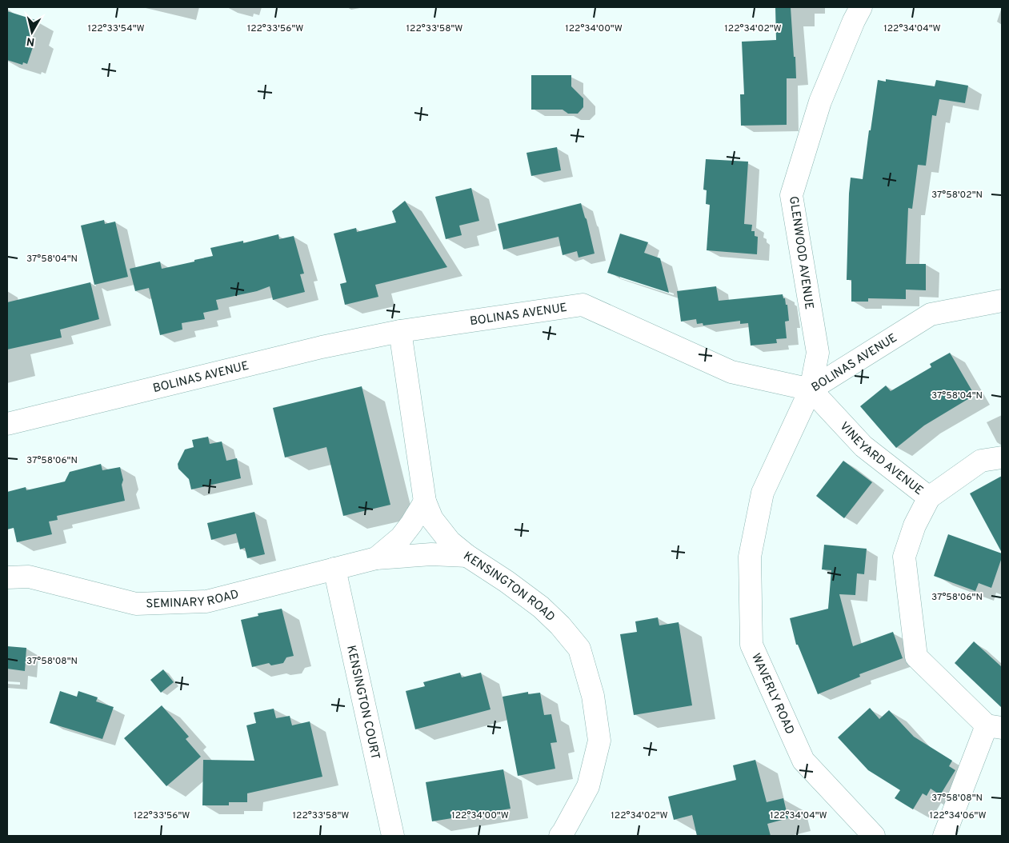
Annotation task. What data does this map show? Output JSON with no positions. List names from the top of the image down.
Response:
{
  "streets": {
    "street": [
      "GLENWOOD AVENUE",
      "BOLINAS AVENUE",
      "VINEYARD AVENUE",
      "KENSINGTON ROAD",
      "SEMINARY ROAD",
      "WAVERLY ROAD",
      "KENSINGTON COURT"
    ]
  },
  "crossings": [
    ["GLENWOOD AVENUE", "BOLINAS AVENUE"],
    ["GLENWOOD AVENUE", "VINEYARD AVENUE"],
    ["GLENWOOD AVENUE", "WAVERLY ROAD"],
    ["BOLINAS AVENUE", "VINEYARD AVENUE"],
    ["BOLINAS AVENUE", "KENSINGTON ROAD"],
    ["BOLINAS AVENUE", "WAVERLY ROAD"],
    ["VINEYARD AVENUE", "WAVERLY ROAD"],
    ["KENSINGTON ROAD", "SEMINARY ROAD"],
    ["SEMINARY ROAD", "KENSINGTON COURT"]
  ],
  "north": "bottom",
  "coordinates": [
    "122°33'54\"W",
    "122°33'56\"W",
    "122°33'58\"W",
    "122°34'00\"W",
    "122°34'02\"W",
    "122°34'04\"W",
    "37°58'02\"N",
    "37°58'04\"N",
    "37°58'06\"N",
    "37°58'08\"N",
    "122°34'06\"W"
  ]
}
